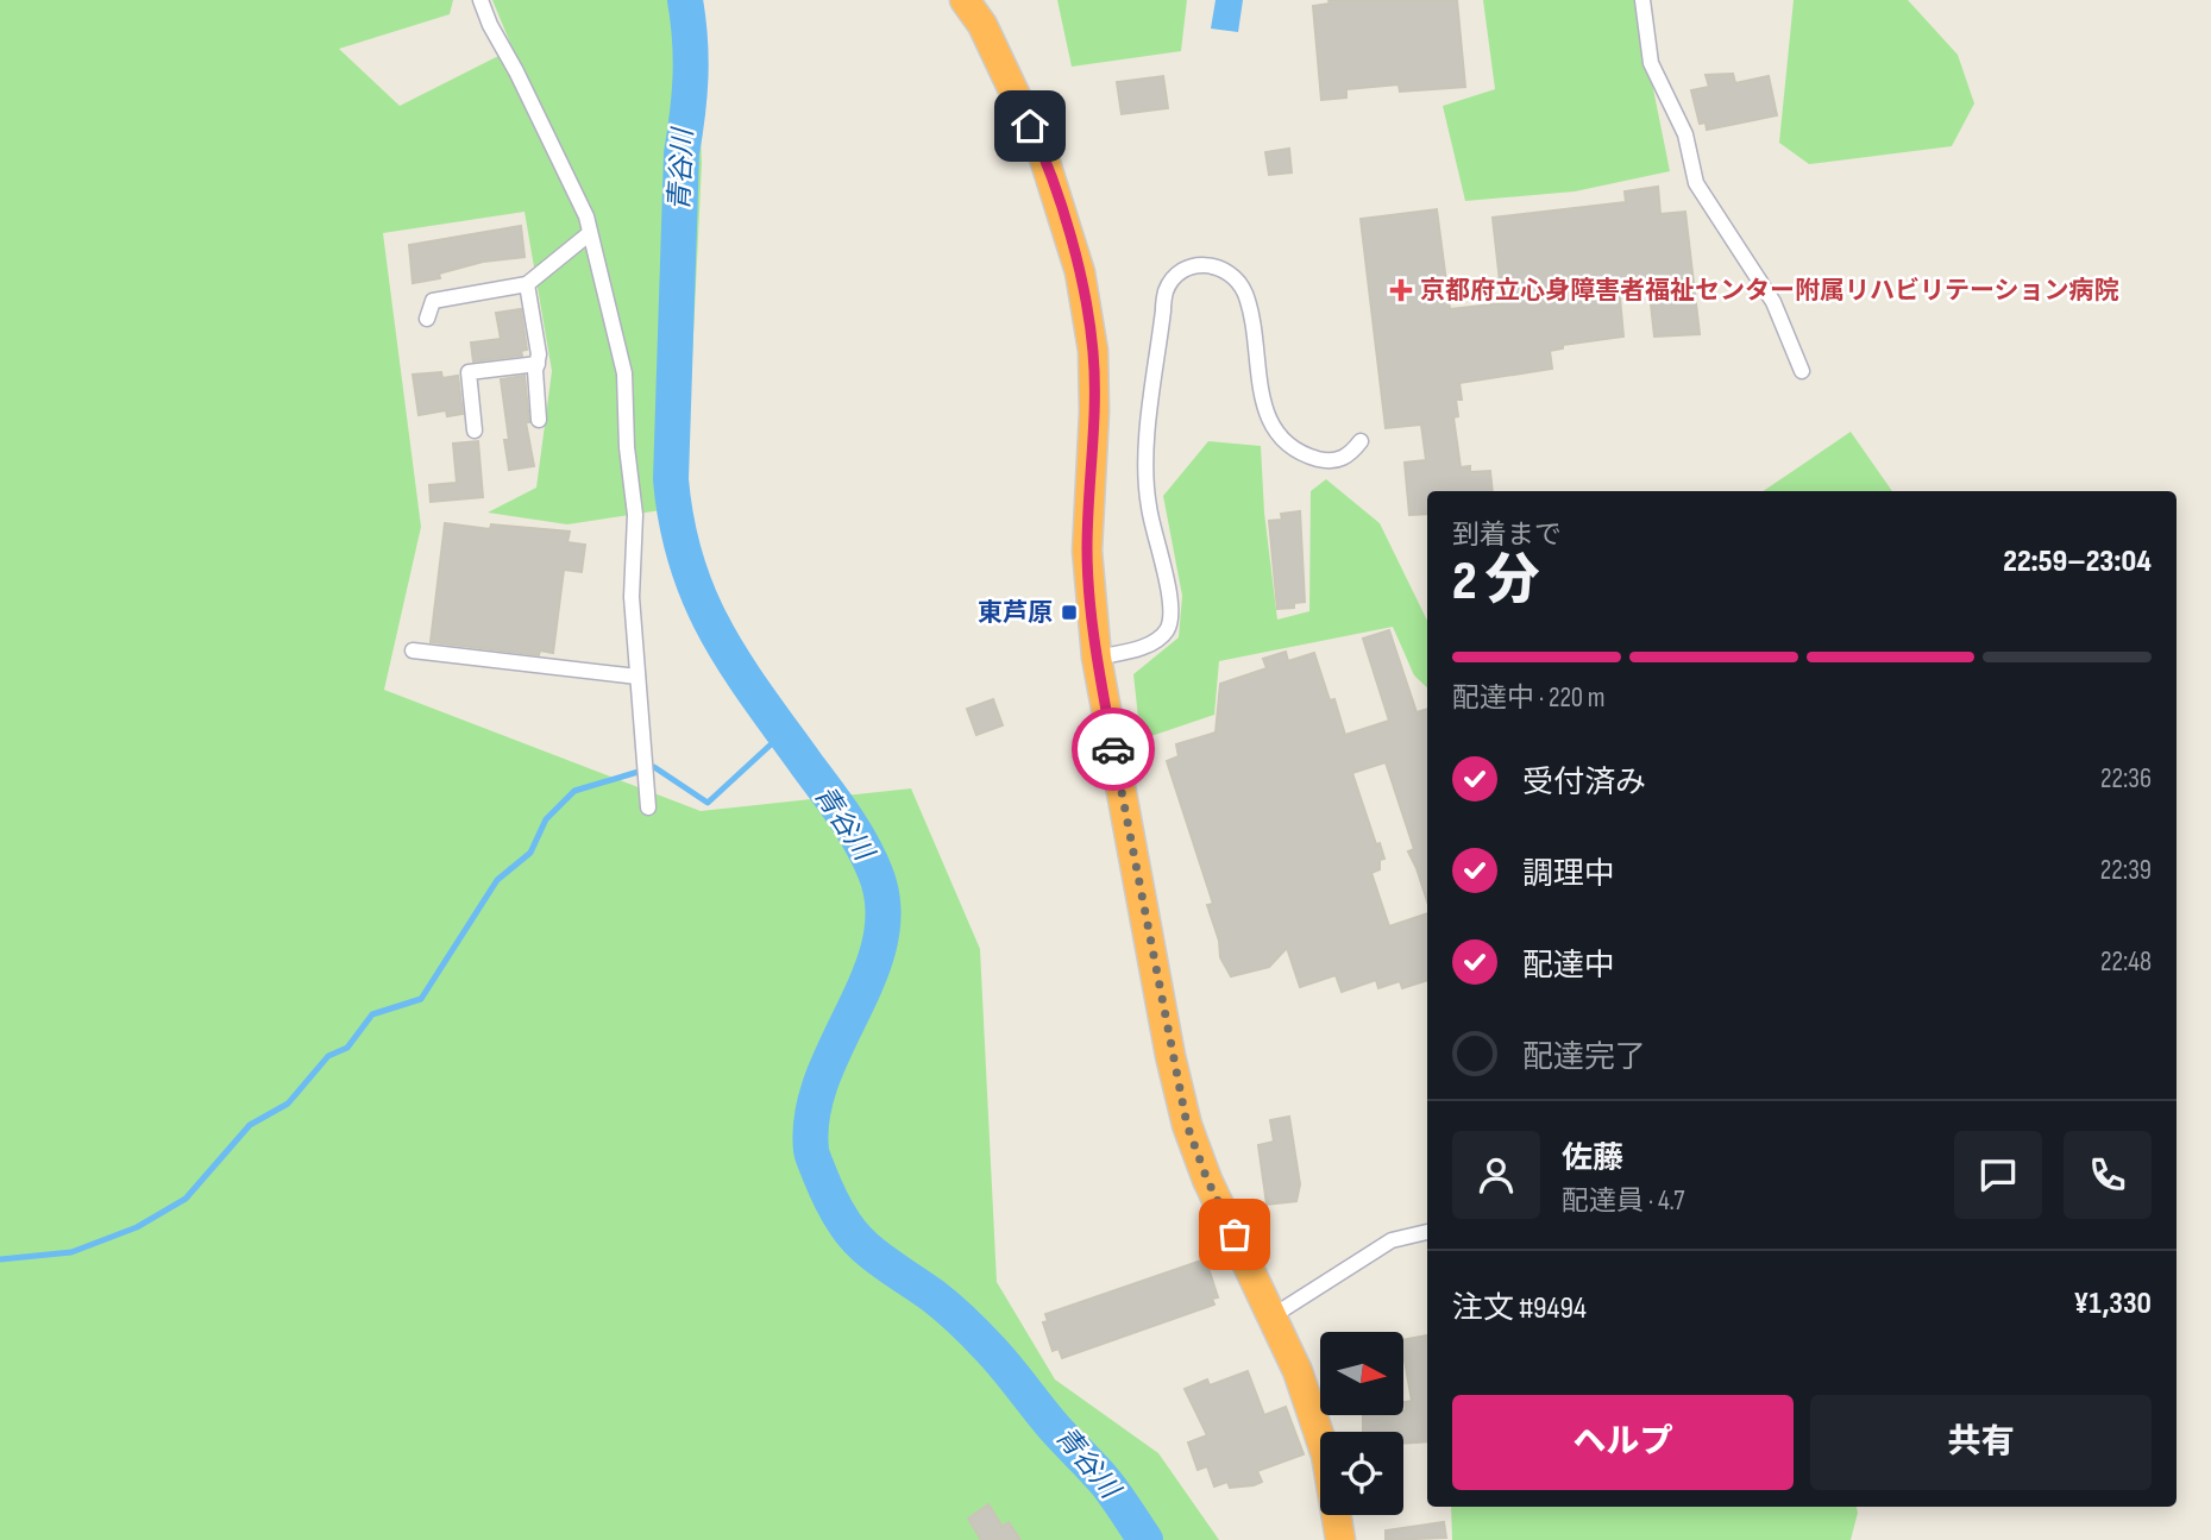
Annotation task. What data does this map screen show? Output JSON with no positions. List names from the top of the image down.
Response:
{
  "water": ["青谷川"],
  "places": {
    "health": ["京都府立心身障害者福祉センター附属リハビリテーション病院"],
    "transit": ["東芦原"]
  },
  "north": "right",
  "page": {
    "heading": ["2 分", "到着まで", "22:59–23:04"],
    "panel": [
      "佐藤",
      "配達員 · 4.7",
      "注文 #9494",
      "¥1,330"
    ],
    "bar": "配達中 · 220 m",
    "list": [
      ["受付済み", "22:36"],
      ["調理中", "22:39"],
      ["配達中", "22:48"],
      "配達完了"
    ],
    "buttons": ["ヘルプ", "共有"]
  }
}
